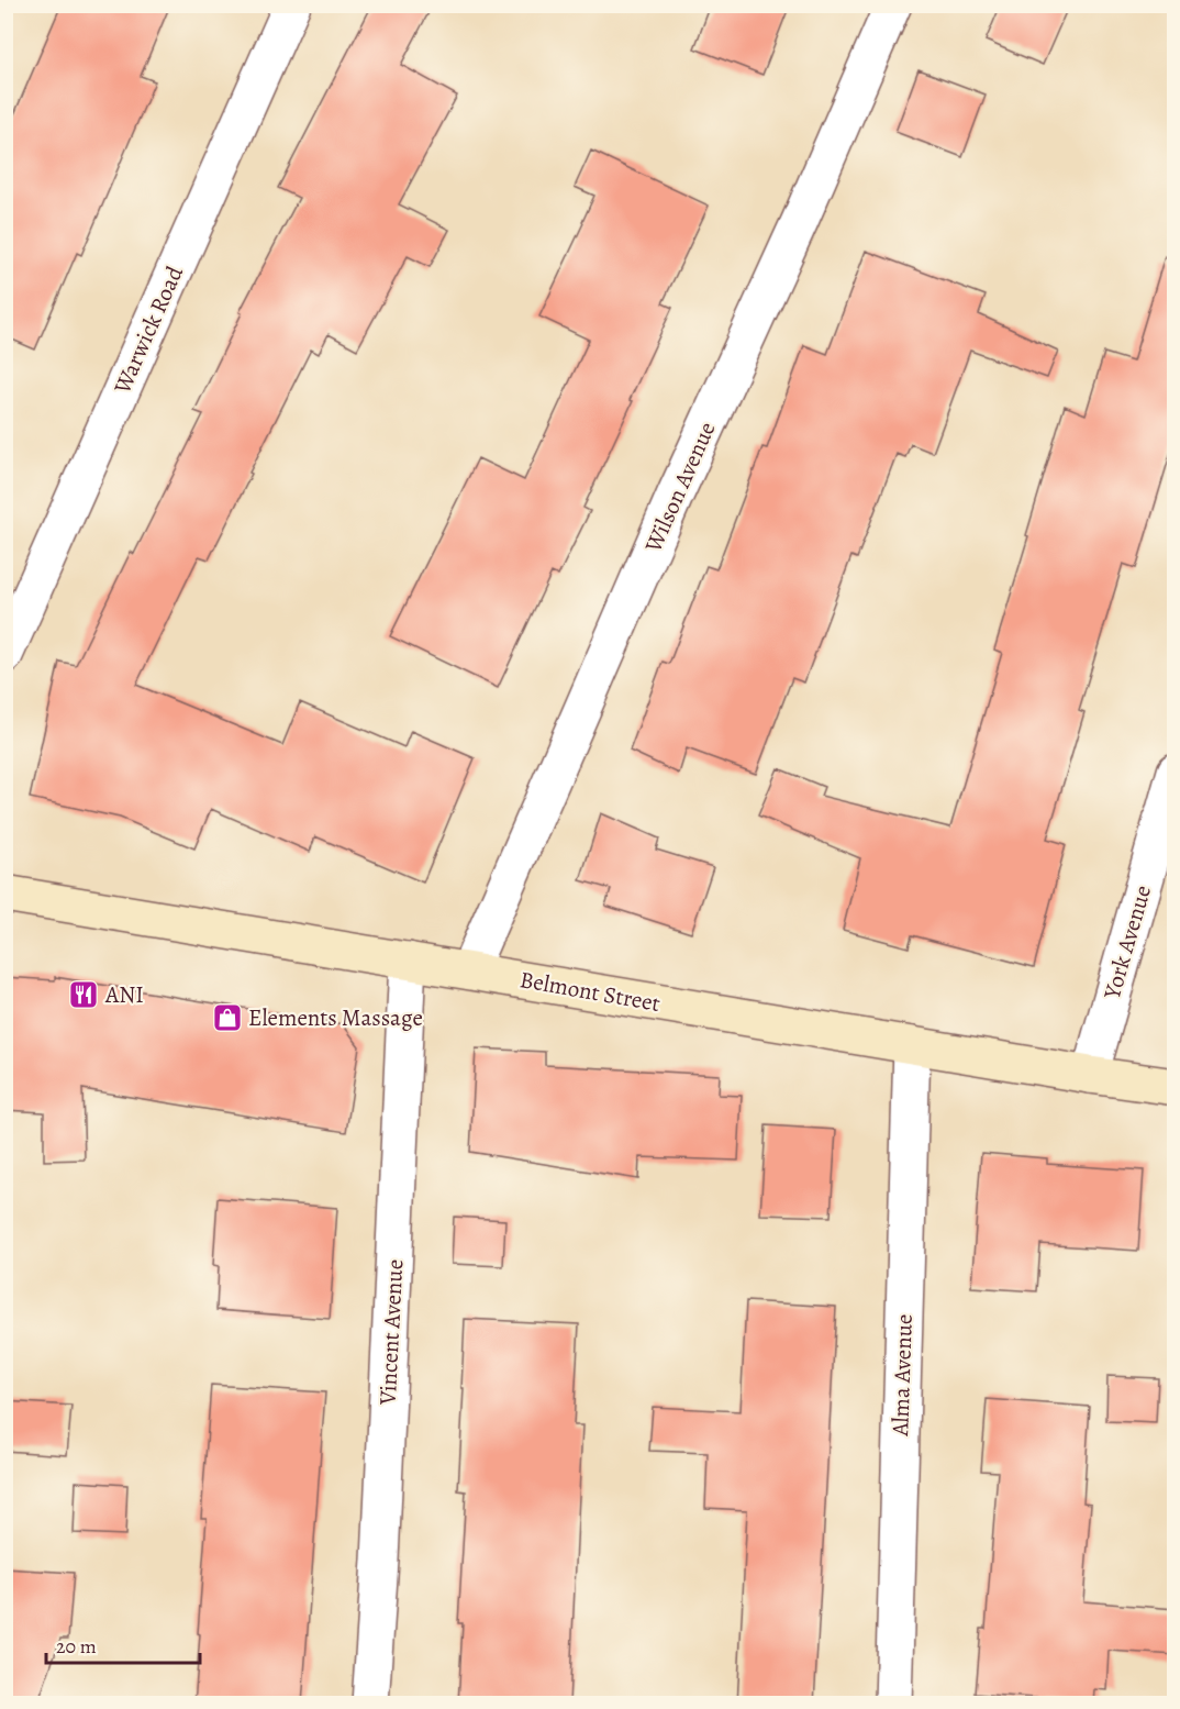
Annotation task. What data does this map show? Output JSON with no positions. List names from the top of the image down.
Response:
{
  "streets": {
    "main road": ["Belmont Street"],
    "street": [
      "Warwick Road",
      "Wilson Avenue",
      "York Avenue",
      "Vincent Avenue",
      "Alma Avenue"
    ]
  },
  "crossings": [
    ["Wilson Avenue", "Belmont Street"],
    ["York Avenue", "Belmont Street"],
    ["Belmont Street", "Vincent Avenue"],
    ["Belmont Street", "Alma Avenue"]
  ],
  "places": {
    "restaurant": ["ANI"],
    "shop": ["Elements Massage"]
  },
  "scale_bar": "20 m"
}
